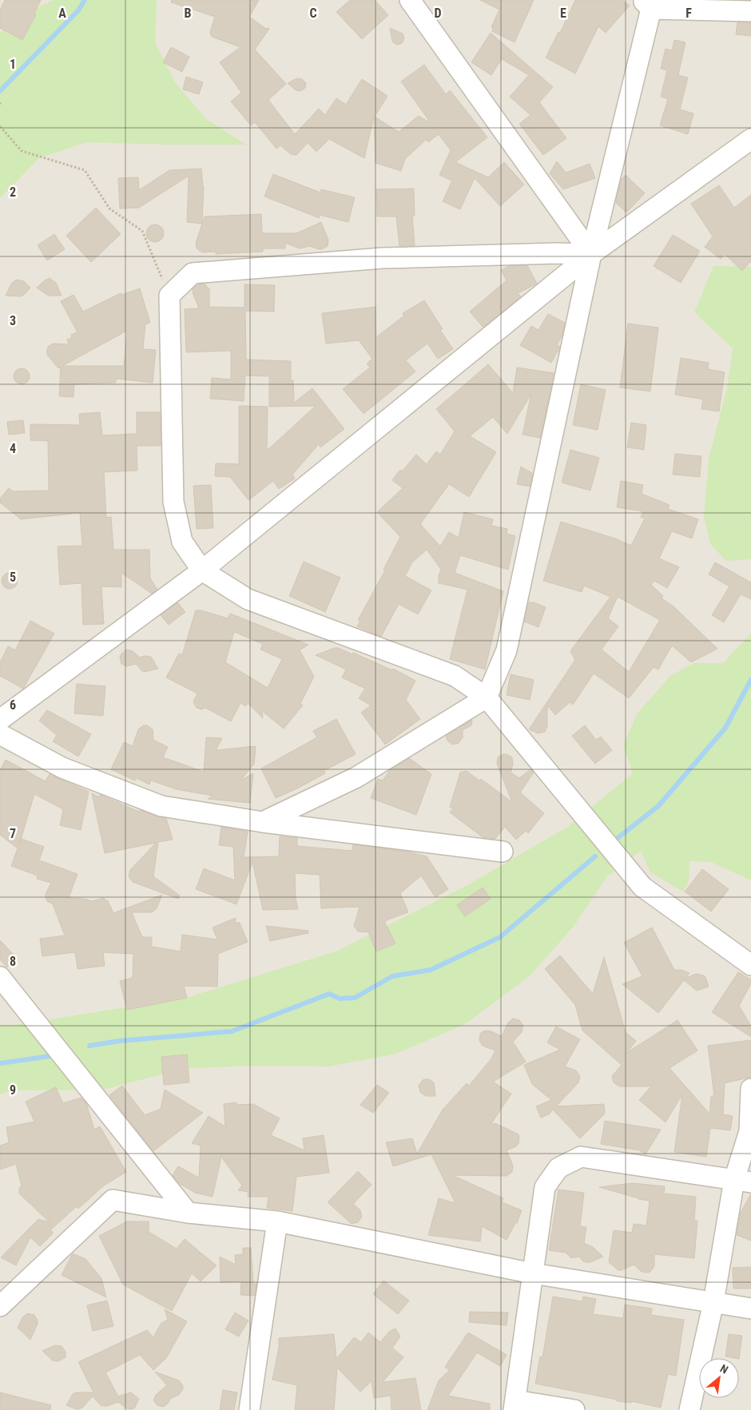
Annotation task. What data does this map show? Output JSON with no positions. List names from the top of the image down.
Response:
{
  "north": "top right",
  "grid": {
    "columns": [
      "A",
      "B",
      "C",
      "D",
      "E",
      "F"
    ],
    "rows": [
      "1",
      "2",
      "3",
      "4",
      "5",
      "6",
      "7",
      "8",
      "9"
    ]
  }
}
